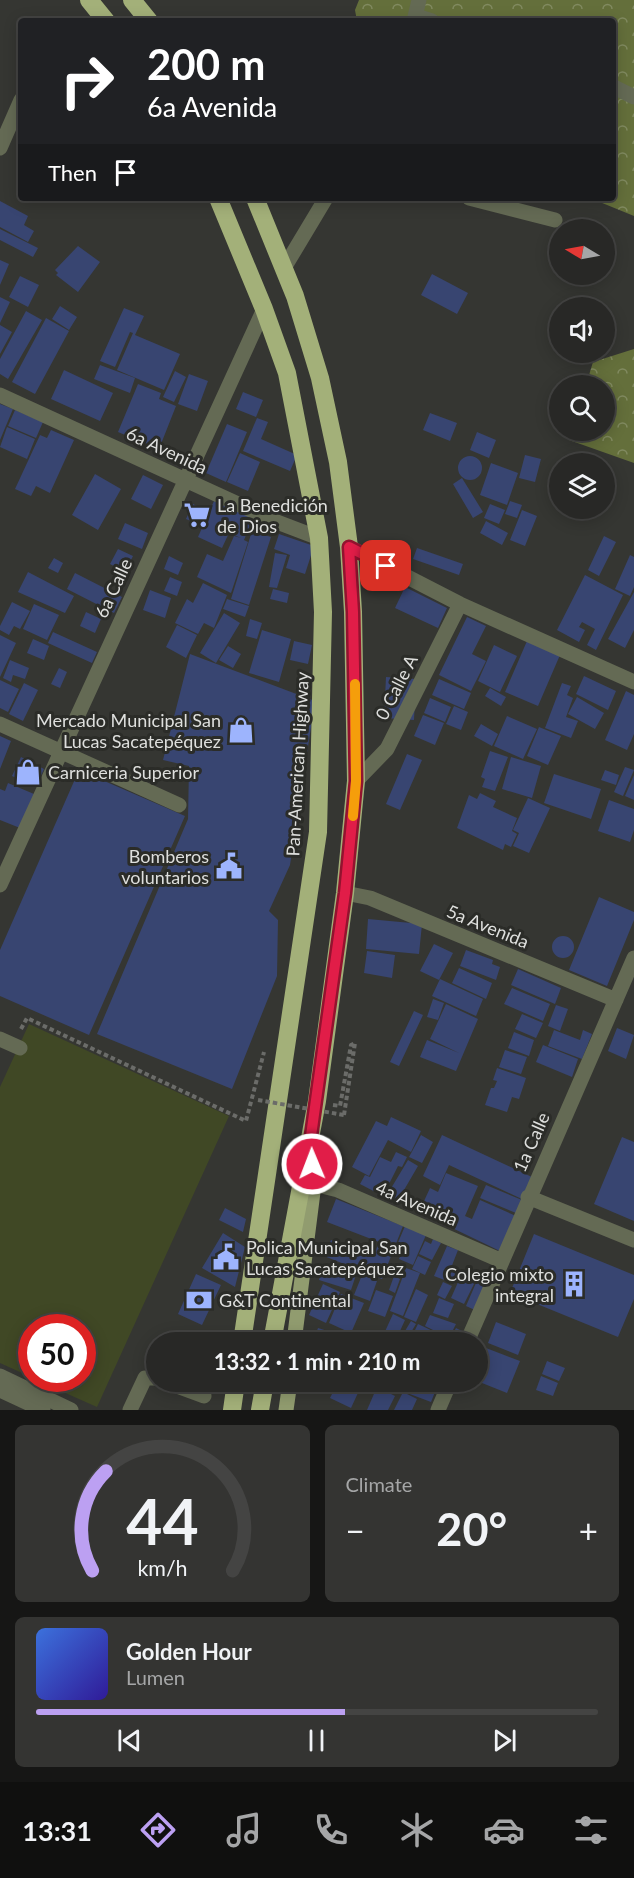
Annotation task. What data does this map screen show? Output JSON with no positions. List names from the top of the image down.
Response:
{
  "streets": {
    "highway": ["Pan-American Highway"],
    "street": [
      "6a Avenida",
      "6a Calle",
      "0 Calle A",
      "5a Avenida",
      "1a Calle",
      "4a Avenida"
    ]
  },
  "crossings": [
    ["6a Avenida", "6a Calle"],
    ["6a Avenida", "Pan-American Highway"],
    ["6a Calle", "Pan-American Highway"],
    ["5a Avenida", "1a Calle"],
    ["1a Calle", "4a Avenida"]
  ],
  "places": {
    "supermarket": ["La Benedición de Dios"],
    "shop": ["Mercado Municipal San Lucas Sacatepéquez", "Carniceria Superior"],
    "public building": ["Bomberos voluntarios", "Polica Municipal San Lucas Sacatepéquez"],
    "building": ["Colegio mixto integral"],
    "bank": ["G&T Continental"]
  },
  "north": "left",
  "page": {
    "turn": ["200 m", "6a Avenida"],
    "then": "Then",
    "limit": "50",
    "trip": "13:32 · 1 min · 210 m",
    "tile": "Climate",
    "heat": ["−", "20°", "+"],
    "song": ["Golden Hour", "Lumen"],
    "tabs": "13:31",
    "gauge": ["44", "km/h"]
  }
}
